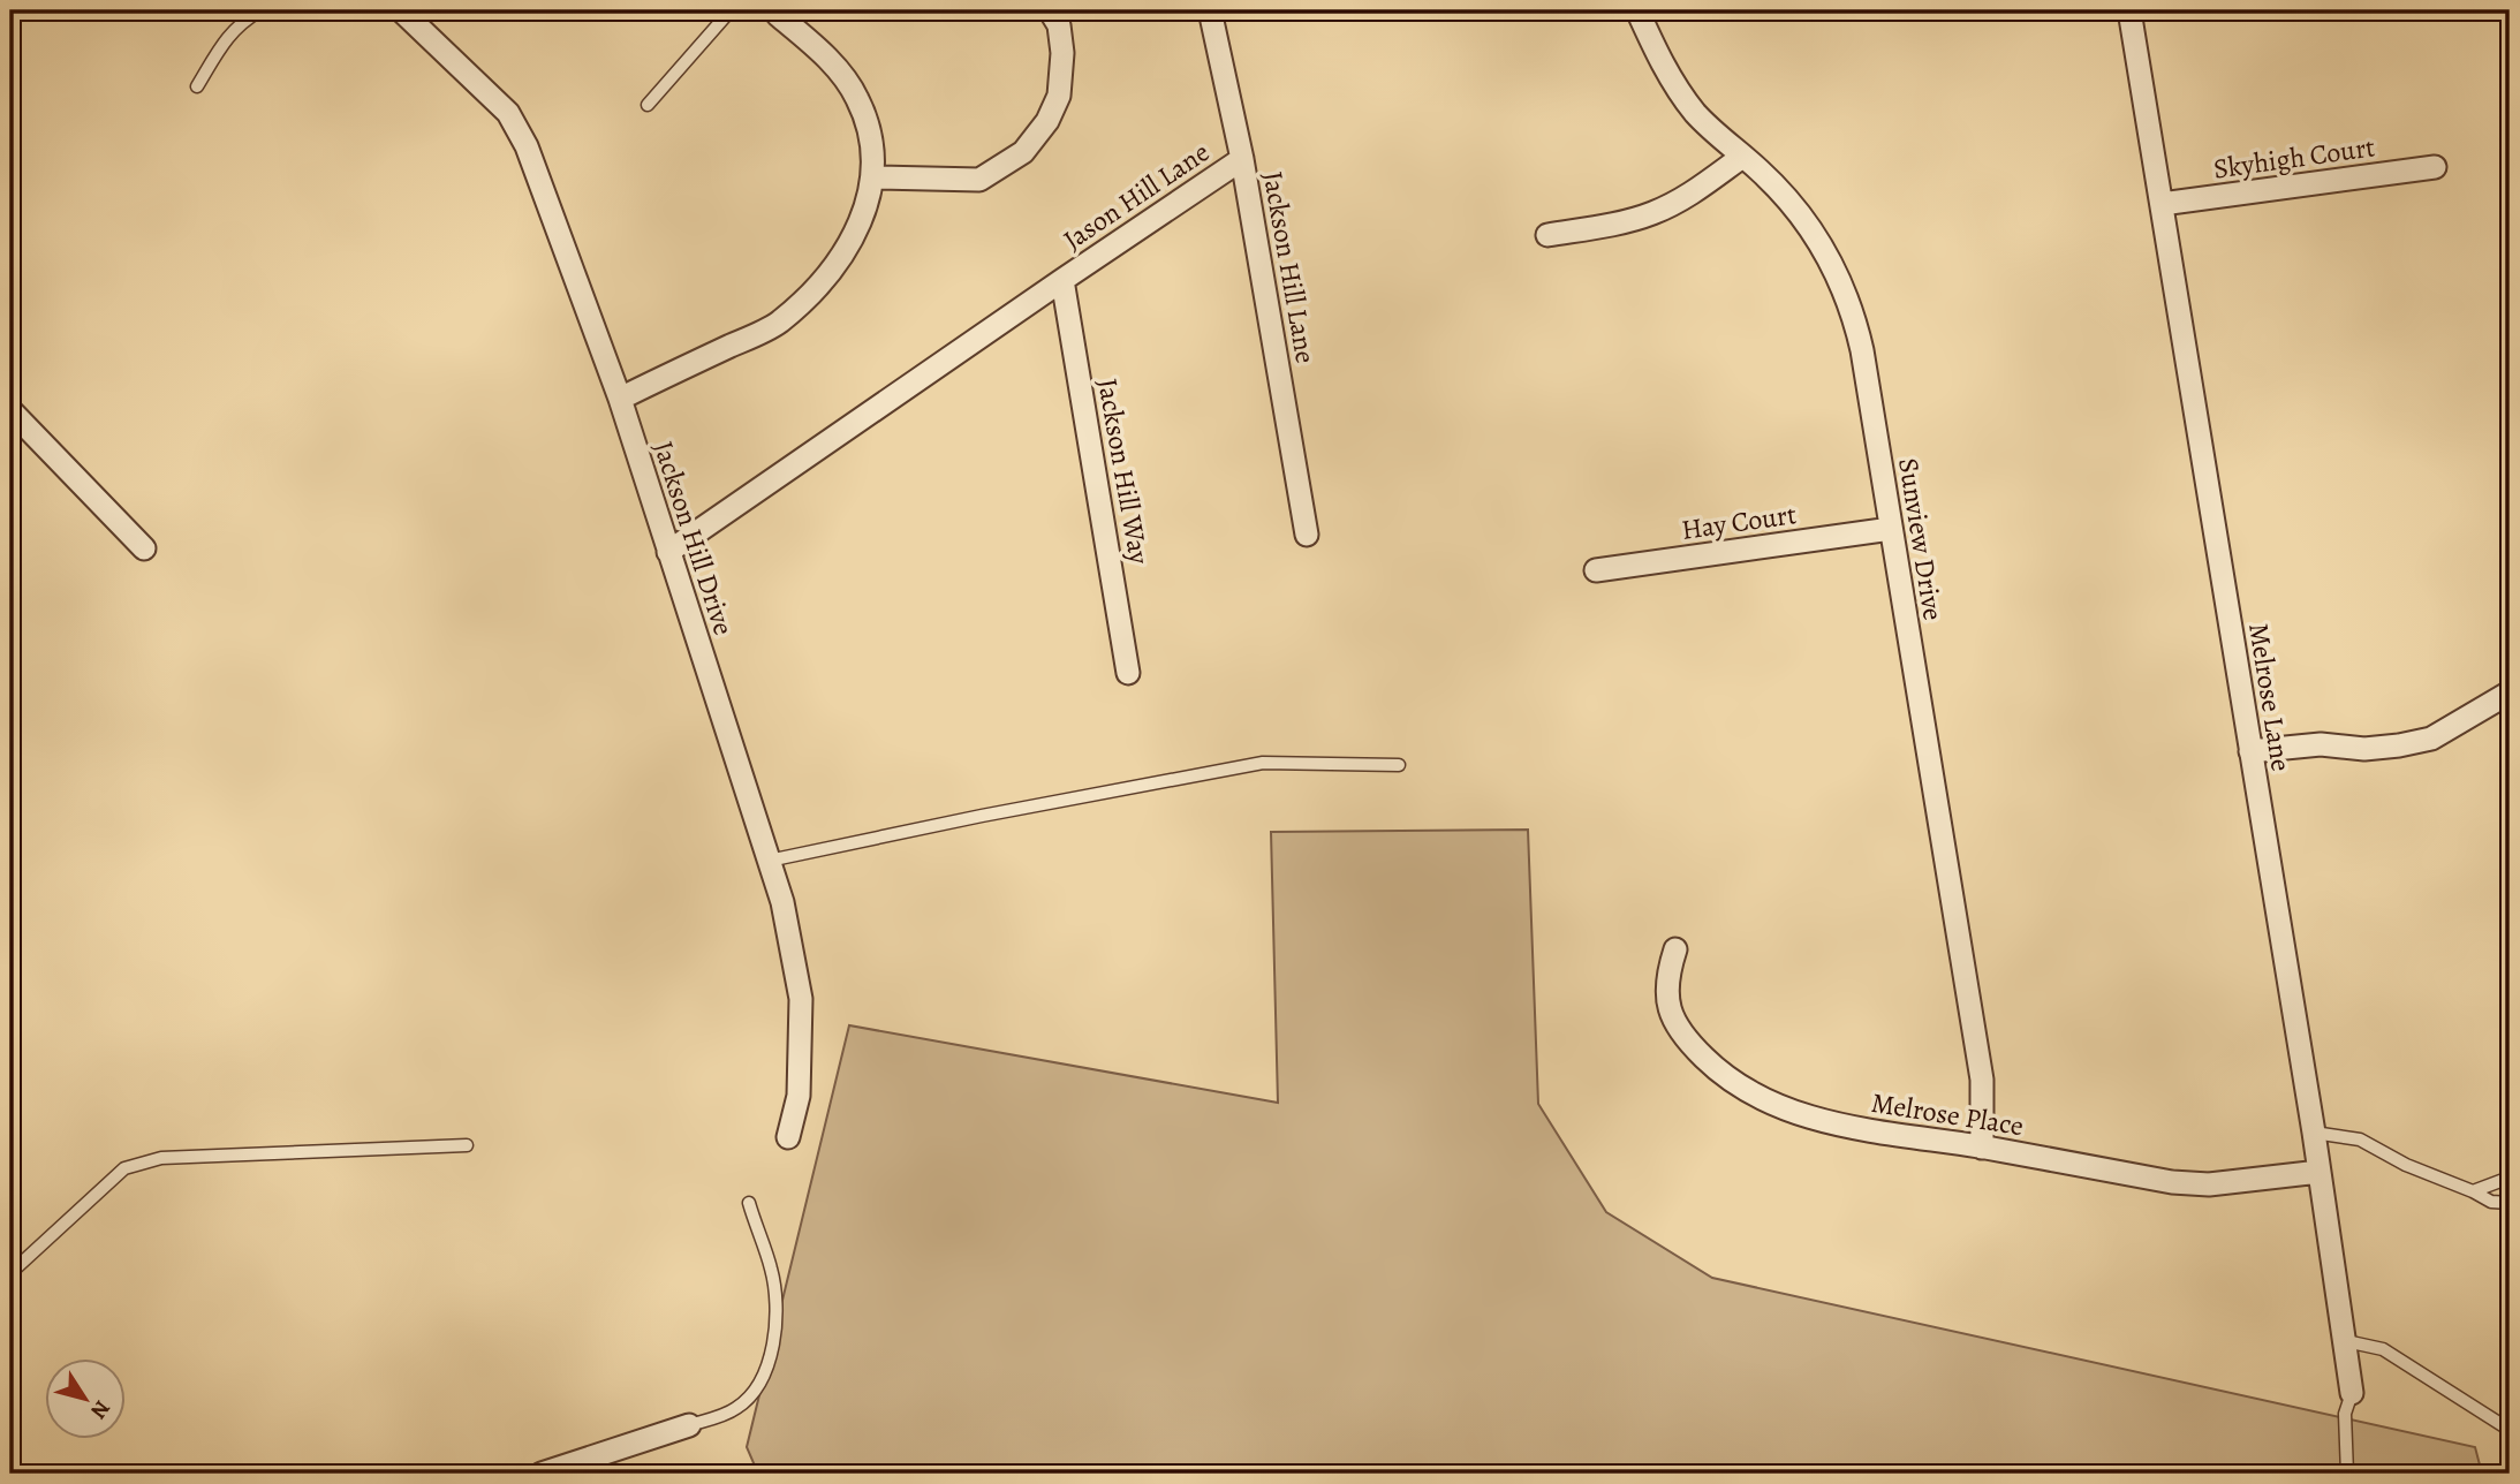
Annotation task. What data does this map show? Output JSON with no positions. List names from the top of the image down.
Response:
{
  "streets": {
    "street": [
      "Skyhigh Court",
      "Jason Hill Lane",
      "Jackson Hill Lane",
      "Jackson Hill Way",
      "Hay Court",
      "Jackson Hill Drive",
      "Sunview Drive",
      "Melrose Lane",
      "Melrose Place"
    ]
  },
  "crossings": [
    ["Skyhigh Court", "Melrose Lane"],
    ["Jason Hill Lane", "Jackson Hill Lane"],
    ["Jason Hill Lane", "Jackson Hill Way"],
    ["Hay Court", "Sunview Drive"],
    ["Sunview Drive", "Melrose Place"],
    ["Melrose Lane", "Melrose Place"]
  ],
  "north": "bottom right"
}
